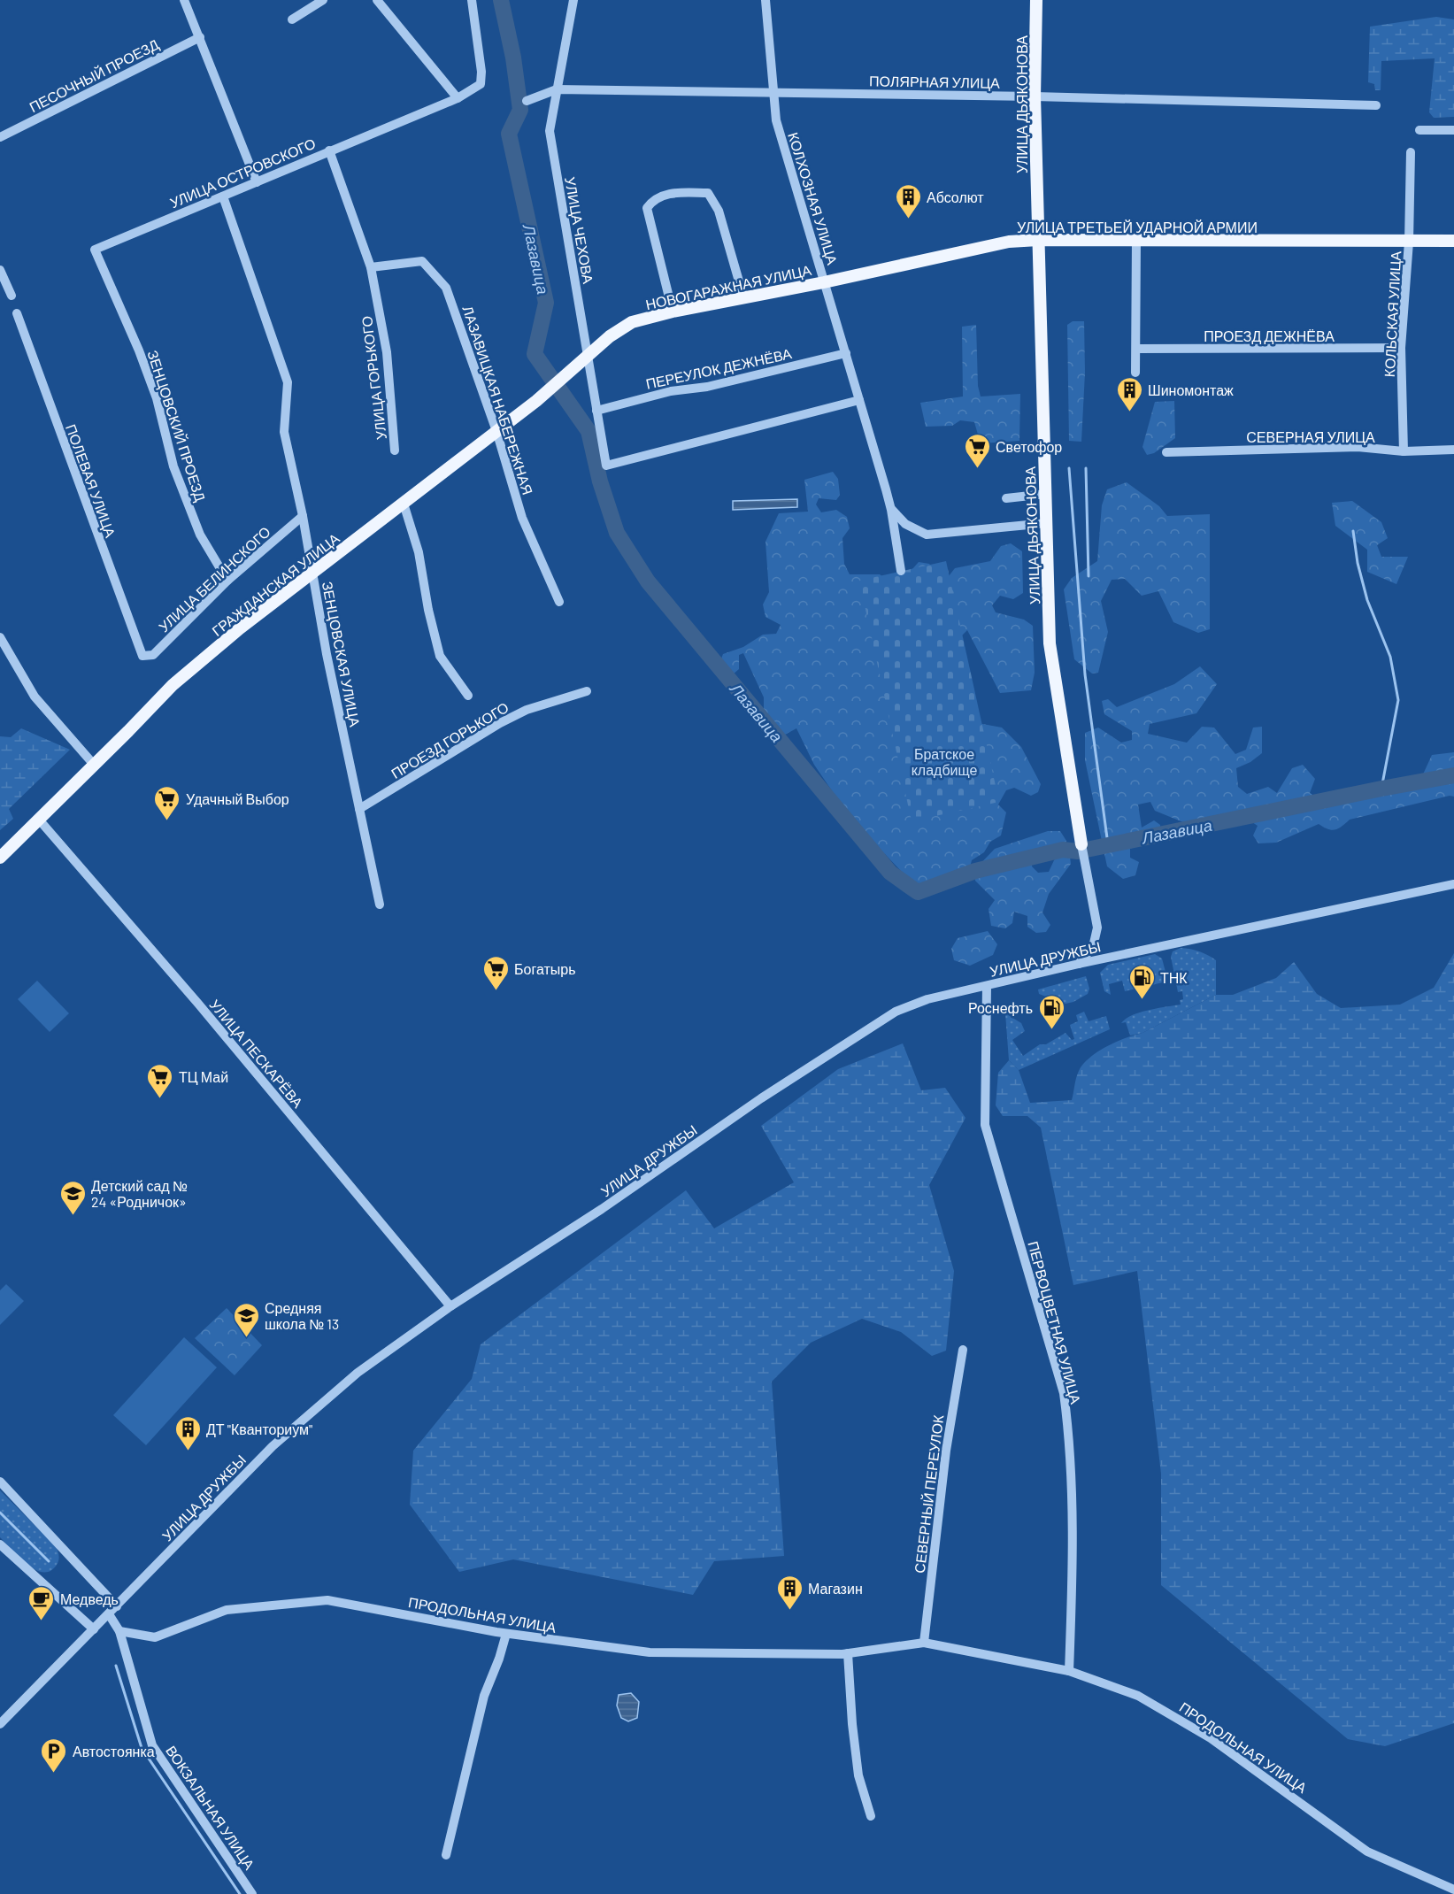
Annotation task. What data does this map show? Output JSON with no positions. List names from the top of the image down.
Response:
{
  "streets": {
    "main road": [
      "УЛИЦА ДЬЯКОНОВА",
      "УЛИЦА ТРЕТЬЕЙ УДАРНОЙ АРМИИ",
      "НОВОГАРАЖНАЯ УЛИЦА",
      "ГРАЖДАНСКАЯ УЛИЦА"
    ],
    "street": [
      "ПЕСОЧНЫЙ ПРОЕЗД",
      "ПОЛЯРНАЯ УЛИЦА",
      "УЛИЦА ОСТРОВСКОГО",
      "КОЛХОЗНАЯ УЛИЦА",
      "УЛИЦА ЧЕХОВА",
      "КОЛЬСКАЯ УЛИЦА",
      "ПРОЕЗД ДЕЖНЁВА",
      "ПЕРЕУЛОК ДЕЖНЁВА",
      "УЛИЦА ГОРЬКОГО",
      "ЛАЗАВИЦКАЯ НАБЕРЕЖНАЯ",
      "ЗЕНЦОВСКИЙ ПРОЕЗД",
      "СЕВЕРНАЯ УЛИЦА",
      "ПОЛЕВАЯ УЛИЦА",
      "УЛИЦА БЕЛИНСКОГО",
      "ЗЕНЦОВСКАЯ УЛИЦА",
      "ПРОЕЗД ГОРЬКОГО",
      "УЛИЦА ДРУЖБЫ",
      "УЛИЦА ПЕСКАРЁВА",
      "ПЕРВОЦВЕТНАЯ УЛИЦА",
      "СЕВЕРНЫЙ ПЕРЕУЛОК",
      "ПРОДОЛЬНАЯ УЛИЦА",
      "ВОКЗАЛЬНАЯ УЛИЦА"
    ]
  },
  "crossings": [
    ["ПОЛЯРНАЯ УЛИЦА", "УЛИЦА ДЬЯКОНОВА"],
    ["ПОЛЯРНАЯ УЛИЦА", "КОЛХОЗНАЯ УЛИЦА"],
    ["ПОЛЯРНАЯ УЛИЦА", "УЛИЦА ЧЕХОВА"],
    ["УЛИЦА ДЬЯКОНОВА", "УЛИЦА ТРЕТЬЕЙ УДАРНОЙ АРМИИ"],
    ["УЛИЦА ДЬЯКОНОВА", "УЛИЦА ДРУЖБЫ"],
    ["УЛИЦА ОСТРОВСКОГО", "УЛИЦА ГОРЬКОГО"],
    ["УЛИЦА ОСТРОВСКОГО", "ЗЕНЦОВСКИЙ ПРОЕЗД"],
    ["УЛИЦА ОСТРОВСКОГО", "ЗЕНЦОВСКАЯ УЛИЦА"],
    ["КОЛХОЗНАЯ УЛИЦА", "УЛИЦА ТРЕТЬЕЙ УДАРНОЙ АРМИИ"],
    ["КОЛХОЗНАЯ УЛИЦА", "УЛИЦА ЧЕХОВА"],
    ["КОЛХОЗНАЯ УЛИЦА", "НОВОГАРАЖНАЯ УЛИЦА"],
    ["КОЛХОЗНАЯ УЛИЦА", "ПЕРЕУЛОК ДЕЖНЁВА"],
    ["УЛИЦА ТРЕТЬЕЙ УДАРНОЙ АРМИИ", "НОВОГАРАЖНАЯ УЛИЦА"],
    ["УЛИЦА ТРЕТЬЕЙ УДАРНОЙ АРМИИ", "КОЛЬСКАЯ УЛИЦА"],
    ["УЛИЦА ЧЕХОВА", "НОВОГАРАЖНАЯ УЛИЦА"],
    ["УЛИЦА ЧЕХОВА", "ПЕРЕУЛОК ДЕЖНЁВА"],
    ["УЛИЦА ЧЕХОВА", "ГРАЖДАНСКАЯ УЛИЦА"],
    ["НОВОГАРАЖНАЯ УЛИЦА", "ГРАЖДАНСКАЯ УЛИЦА"],
    ["КОЛЬСКАЯ УЛИЦА", "ПРОЕЗД ДЕЖНЁВА"],
    ["КОЛЬСКАЯ УЛИЦА", "СЕВЕРНАЯ УЛИЦА"],
    ["УЛИЦА ГОРЬКОГО", "ЛАЗАВИЦКАЯ НАБЕРЕЖНАЯ"],
    ["ЛАЗАВИЦКАЯ НАБЕРЕЖНАЯ", "ГРАЖДАНСКАЯ УЛИЦА"],
    ["ЗЕНЦОВСКИЙ ПРОЕЗД", "УЛИЦА БЕЛИНСКОГО"],
    ["ПОЛЕВАЯ УЛИЦА", "УЛИЦА БЕЛИНСКОГО"],
    ["УЛИЦА БЕЛИНСКОГО", "ЗЕНЦОВСКАЯ УЛИЦА"],
    ["ГРАЖДАНСКАЯ УЛИЦА", "ЗЕНЦОВСКАЯ УЛИЦА"],
    ["ГРАЖДАНСКАЯ УЛИЦА", "УЛИЦА ПЕСКАРЁВА"],
    ["ЗЕНЦОВСКАЯ УЛИЦА", "ПРОЕЗД ГОРЬКОГО"],
    ["УЛИЦА ДРУЖБЫ", "УЛИЦА ПЕСКАРЁВА"],
    ["УЛИЦА ДРУЖБЫ", "ПЕРВОЦВЕТНАЯ УЛИЦА"],
    ["УЛИЦА ДРУЖБЫ", "ВОКЗАЛЬНАЯ УЛИЦА"],
    ["ПЕРВОЦВЕТНАЯ УЛИЦА", "ПРОДОЛЬНАЯ УЛИЦА"],
    ["СЕВЕРНЫЙ ПЕРЕУЛОК", "ПРОДОЛЬНАЯ УЛИЦА"],
    ["ПРОДОЛЬНАЯ УЛИЦА", "ВОКЗАЛЬНАЯ УЛИЦА"]
  ],
  "water": ["Лазавица"],
  "parks": ["Братское кладбище"],
  "places": {
    "building": [
      "Абсолют",
      "Шиномонтаж",
      "ДТ \"Кванториум\"",
      "Магазин"
    ],
    "supermarket": [
      "Светофор",
      "Удачный Выбор",
      "Богатырь",
      "ТЦ Май"
    ],
    "fuel station": ["ТНК", "Роснефть"],
    "school or university": ["Детский сад № 24 «Родничок»", "Средняя школа № 13"],
    "cafe": ["Медведь"],
    "parking": ["Автостоянка"]
  }
}
